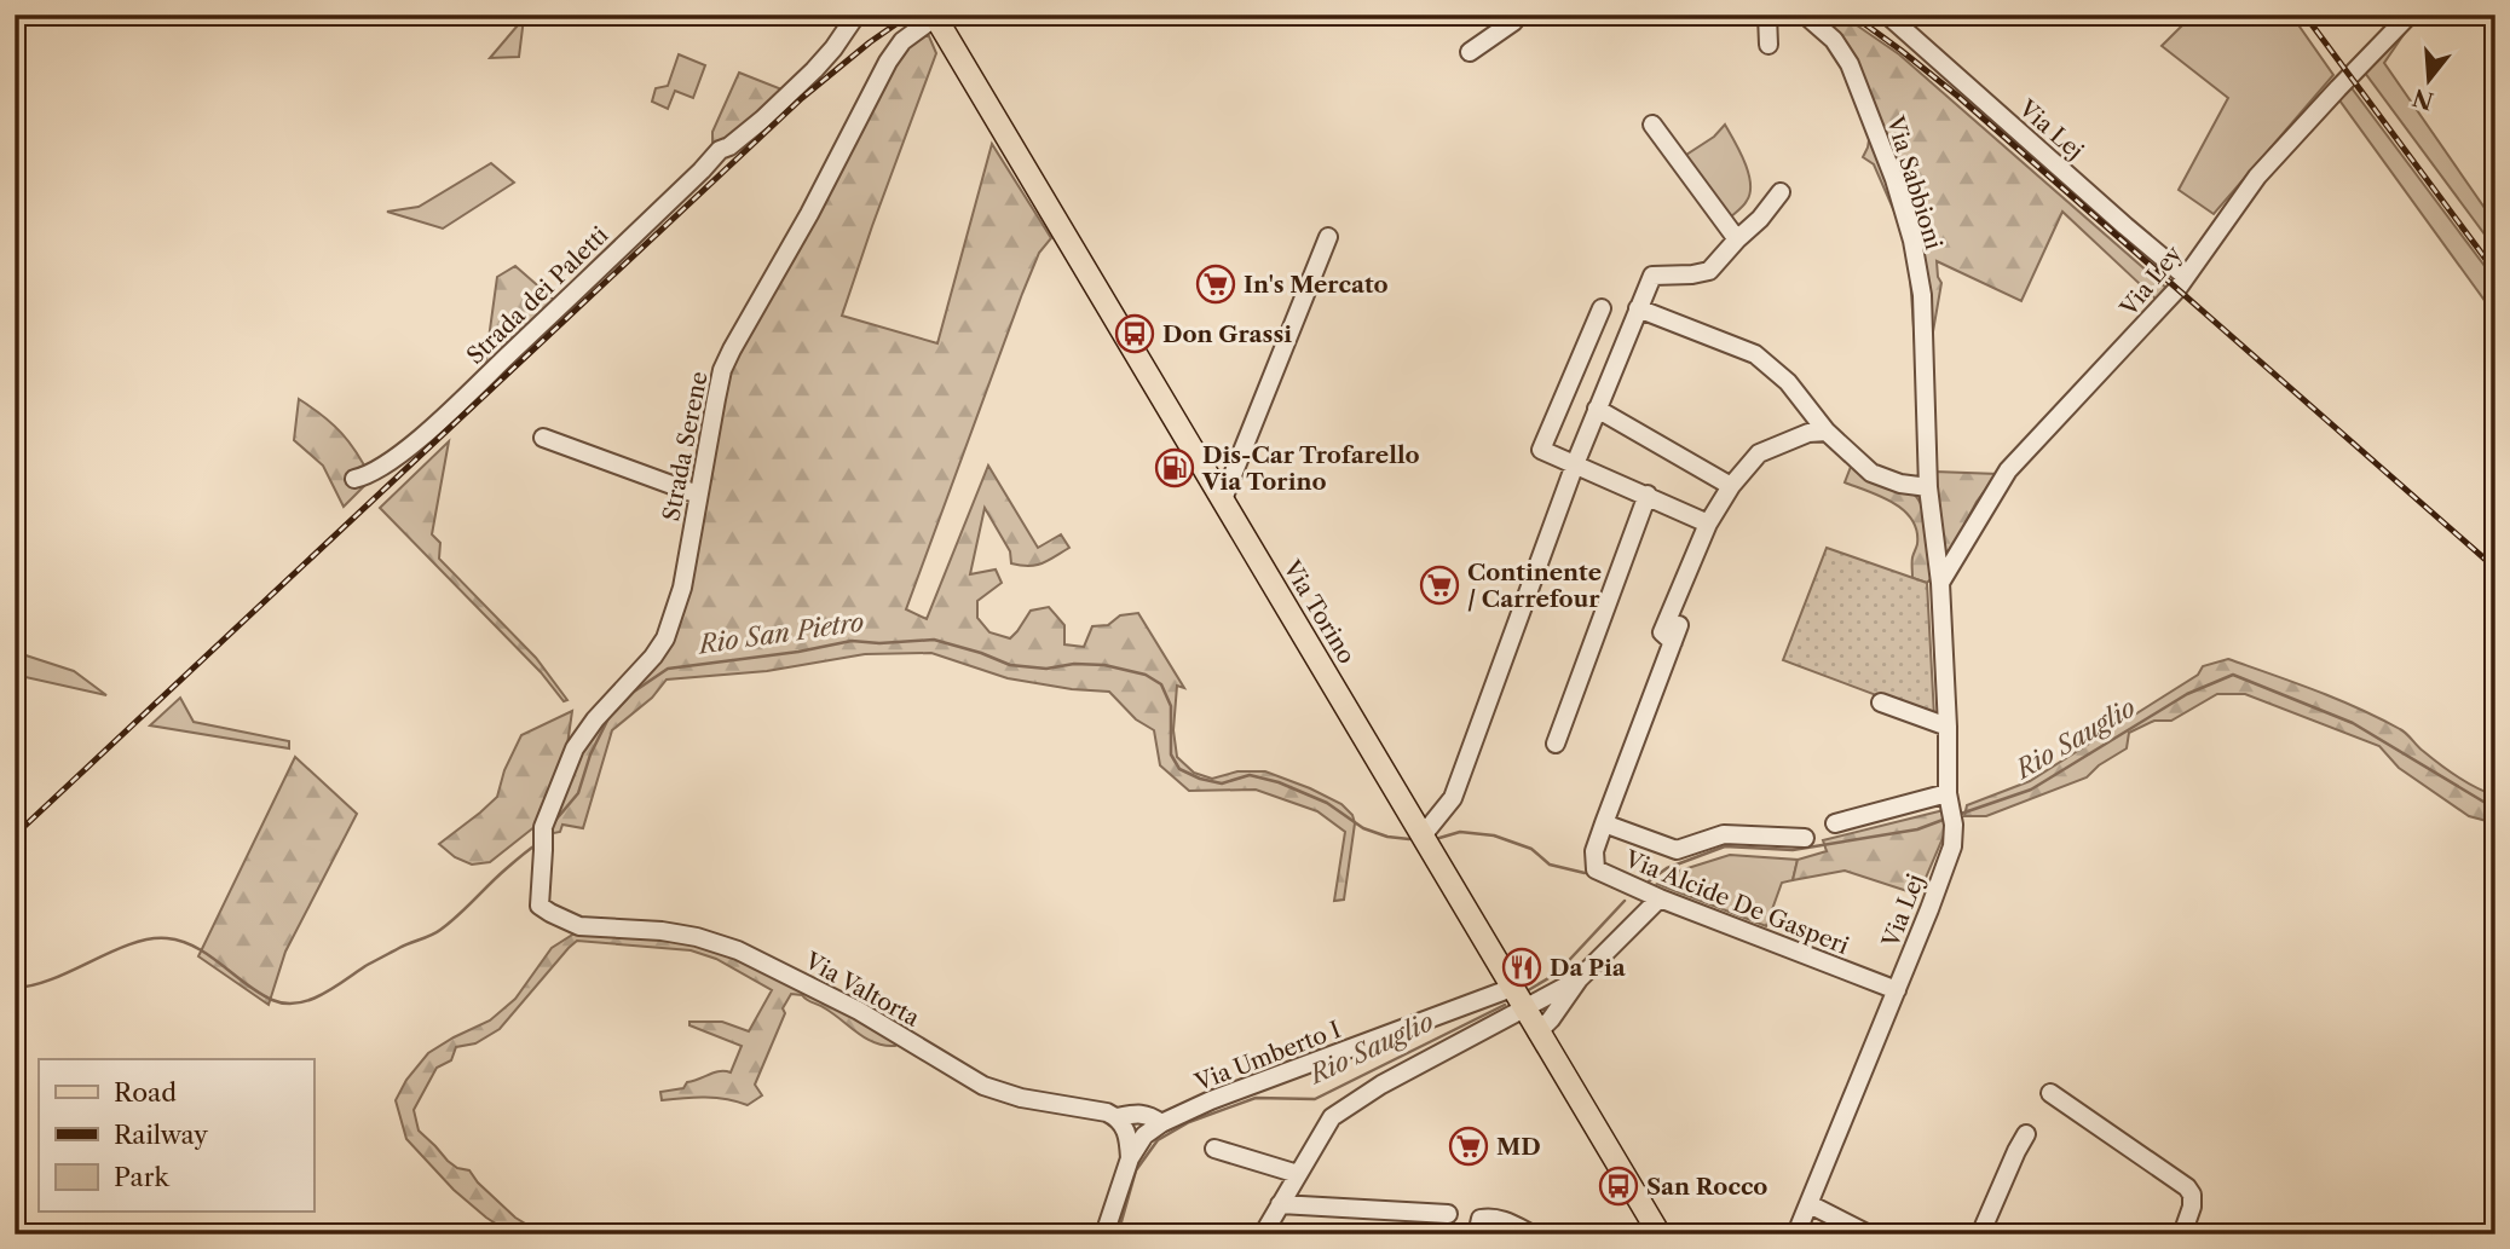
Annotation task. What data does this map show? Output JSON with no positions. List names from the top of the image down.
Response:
{
  "streets": {
    "main road": ["Via Torino"],
    "street": [
      "Via Lej",
      "Via Sabbioni",
      "Via Ley",
      "Strada dei Paletti",
      "Strada Serene",
      "Via Alcide De Gasperi",
      "Via Valtorta",
      "Via Umberto I"
    ]
  },
  "crossings": [
    ["Via Lej", "Via Sabbioni"],
    ["Via Lej", "Via Ley"],
    ["Via Lej", "Via Alcide De Gasperi"],
    ["Via Sabbioni", "Via Ley"],
    ["Strada Serene", "Via Torino"],
    ["Strada Serene", "Via Valtorta"],
    ["Via Torino", "Via Umberto I"],
    ["Via Valtorta", "Via Umberto I"]
  ],
  "water": ["Rio San Pietro", "Rio Sauglio"],
  "places": {
    "supermarket": ["In's Mercato", "Continente / Carrefour", "MD"],
    "bus stop": ["Don Grassi", "San Rocco"],
    "fuel station": ["Dis-Car Trofarello Via Torino"],
    "restaurant": ["Da Pia"]
  },
  "legend": ["Road", "Railway", "Park"],
  "north": "bottom"
}
